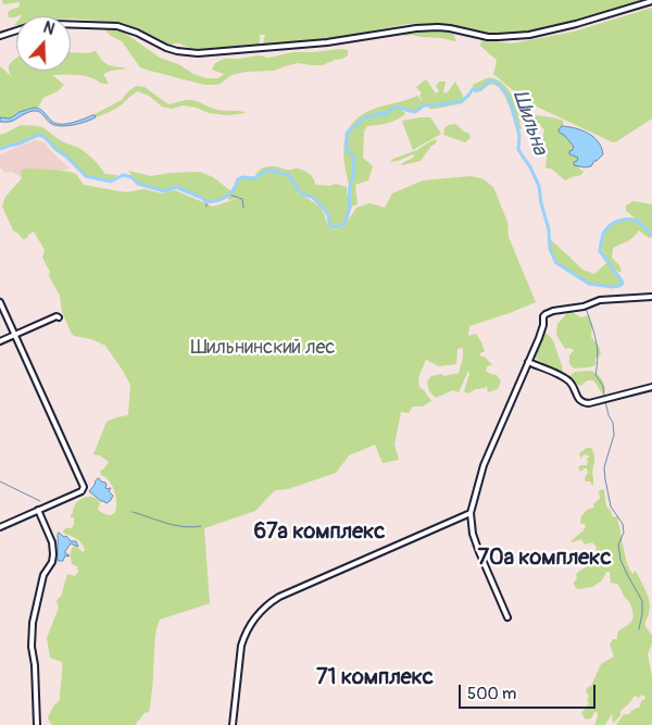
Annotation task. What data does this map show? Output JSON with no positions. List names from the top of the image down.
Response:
{
  "districts": ["67а комплекс", "70а комплекс", "71 комплекс"],
  "water": ["Шильна"],
  "parks": ["Шильнинский лес"],
  "scale_bar": "500 m",
  "north": "top"
}
